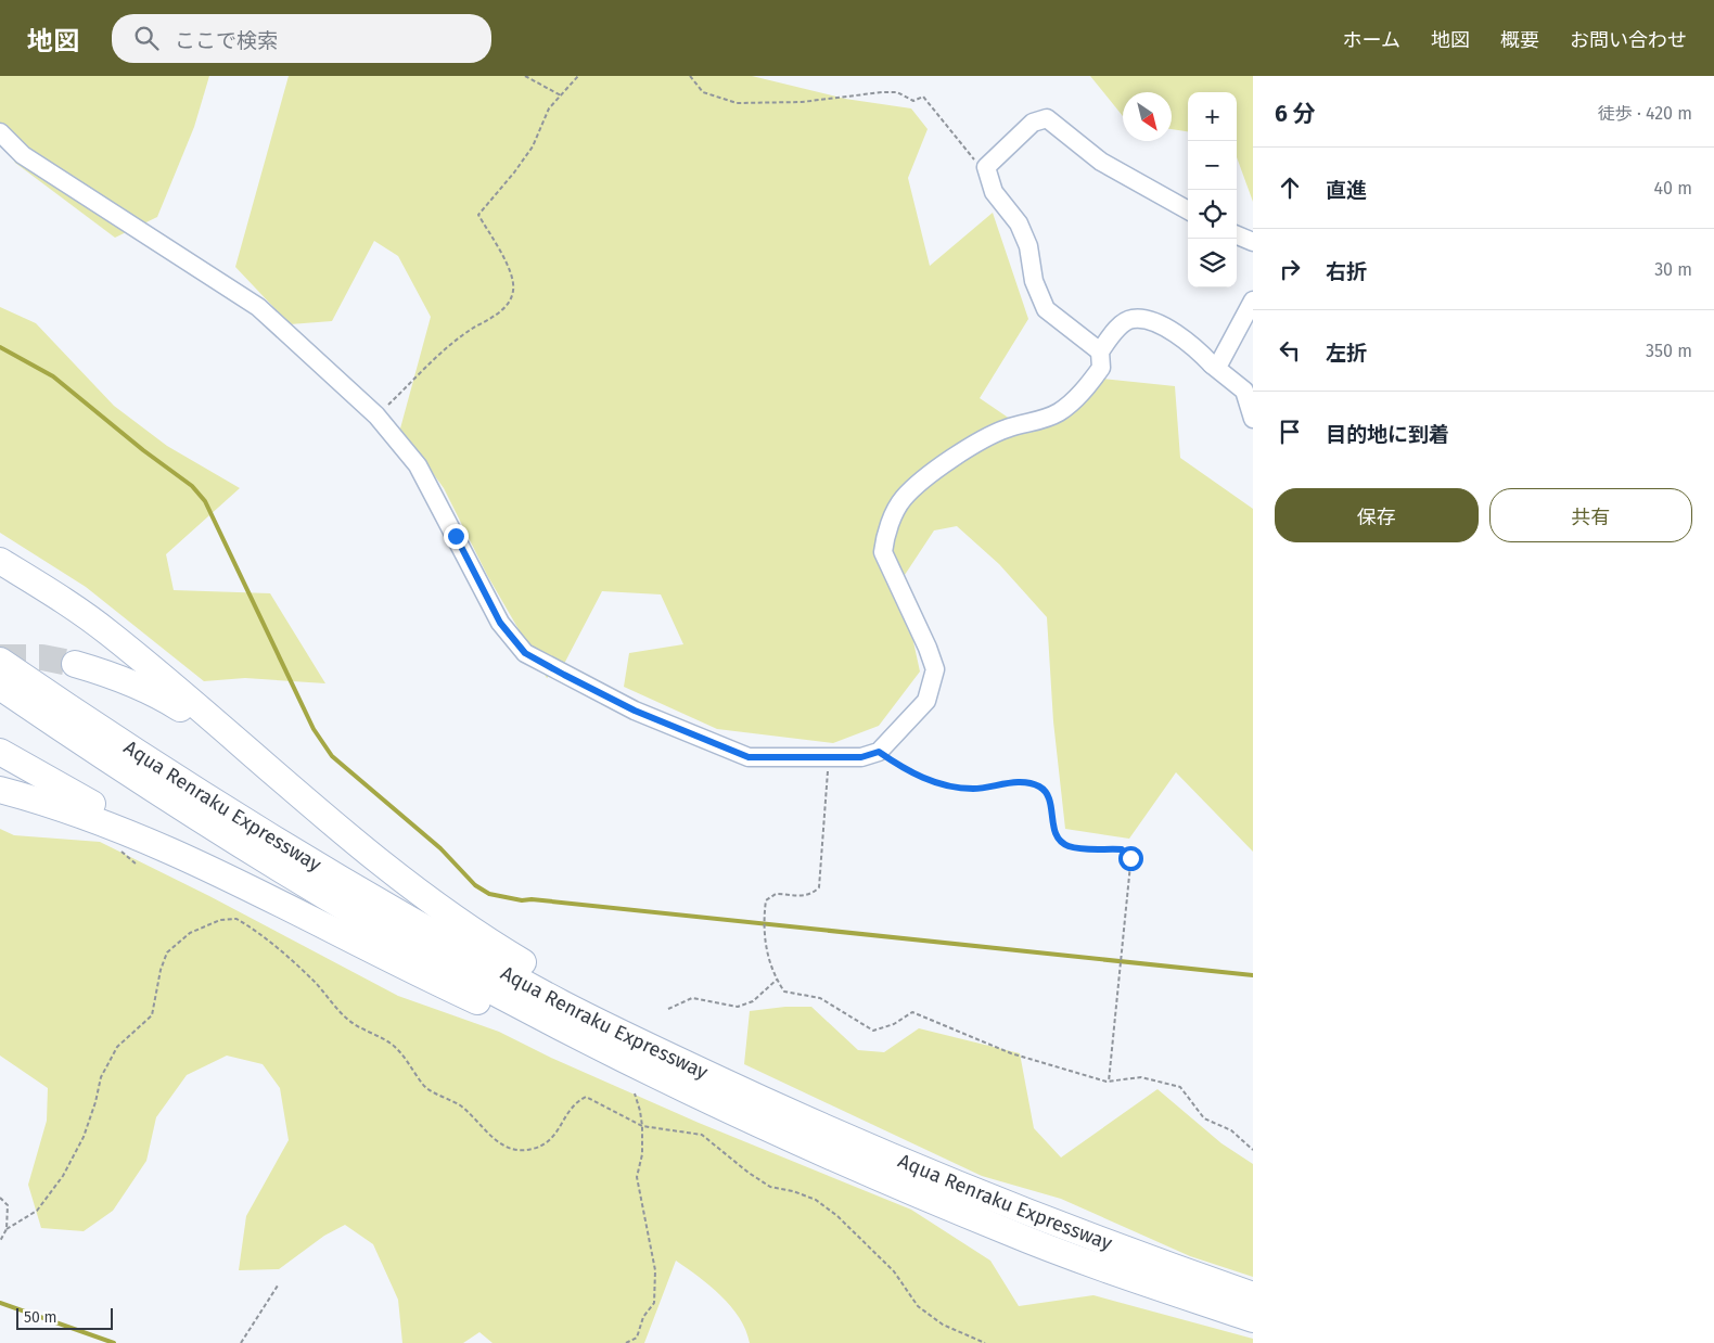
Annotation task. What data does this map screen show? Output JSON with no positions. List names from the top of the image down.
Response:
{
  "streets": {
    "highway": ["Aqua Renraku Expressway"]
  },
  "scale_bar": "50 m",
  "north": "bottom right",
  "page": {
    "header": "地図",
    "search": "ここで検索",
    "nav": [
      "ホーム",
      "地図",
      "概要",
      "お問い合わせ"
    ],
    "heading": ["6 分", "徒歩 · 420 m"],
    "map_buttons": ["+", "−"],
    "list": [
      ["直進", "40 m"],
      ["右折", "30 m"],
      ["左折", "350 m"],
      "目的地に到着"
    ],
    "buttons": ["保存", "共有"],
    "scale": "50 m"
  }
}
